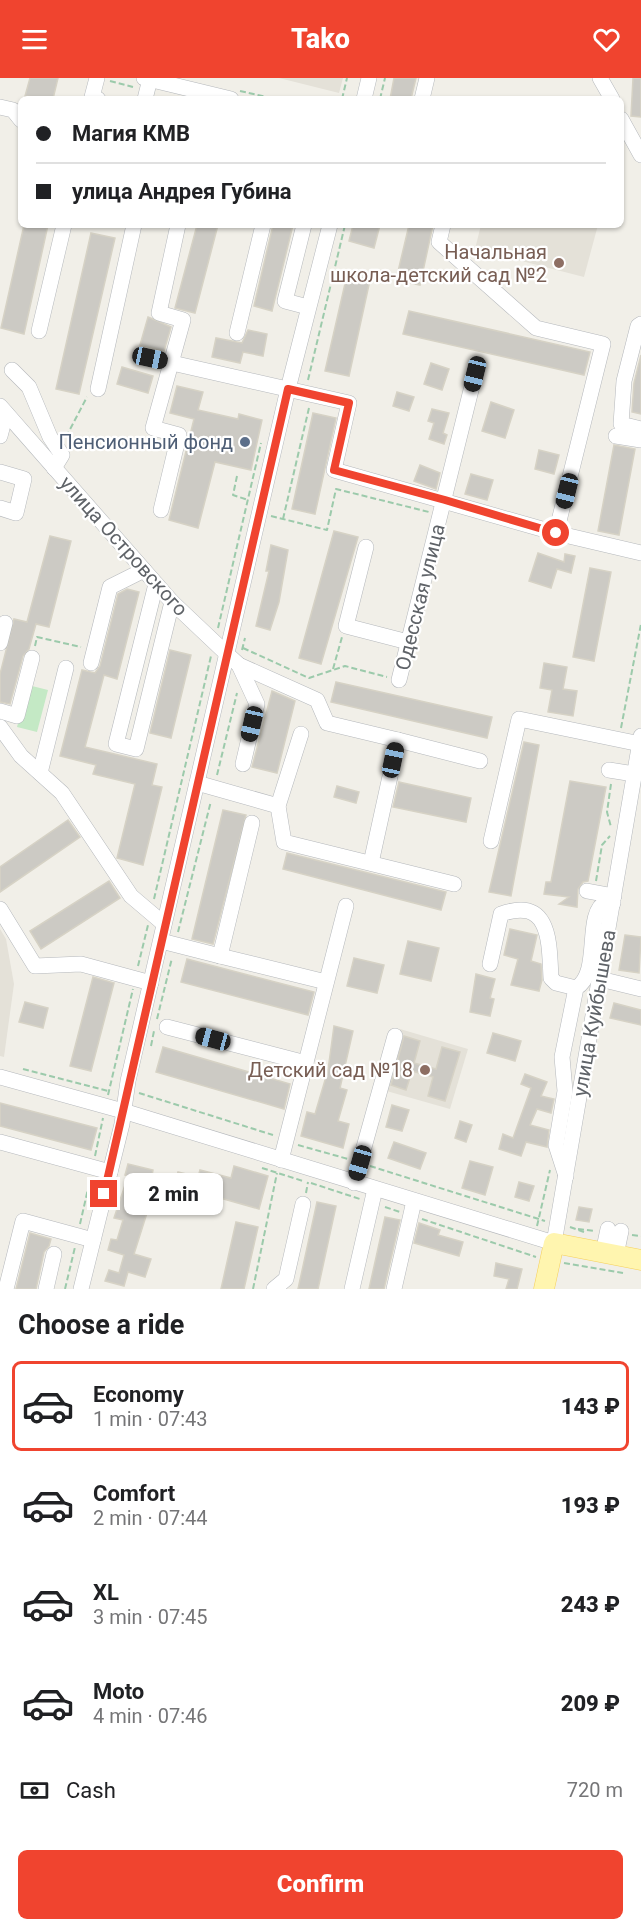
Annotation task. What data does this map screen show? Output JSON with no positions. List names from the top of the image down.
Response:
{
  "streets": {
    "main road": ["улица Куйбышева"],
    "street": ["улица Островского", "Одесская улица"]
  },
  "places": ["Начальная школа-детский сад №2", "Пенсионный фонд", "Детский сад №18"],
  "page": {
    "header": "Tako",
    "banner": ["Магия КМВ", "улица Андрея Губина"],
    "bubble": "2 min",
    "heading": "Choose a ride",
    "list": [
      {
        "name": "Economy",
        "note": "1 min · 07:43",
        "value": "143 ₽"
      },
      {
        "name": "Comfort",
        "note": "2 min · 07:44",
        "value": "193 ₽"
      },
      {
        "name": "XL",
        "note": "3 min · 07:45",
        "value": "243 ₽"
      },
      {
        "name": "Moto",
        "note": "4 min · 07:46",
        "value": "209 ₽"
      }
    ],
    "pay": ["Cash", "720 m"],
    "buttons": "Confirm"
  }
}
